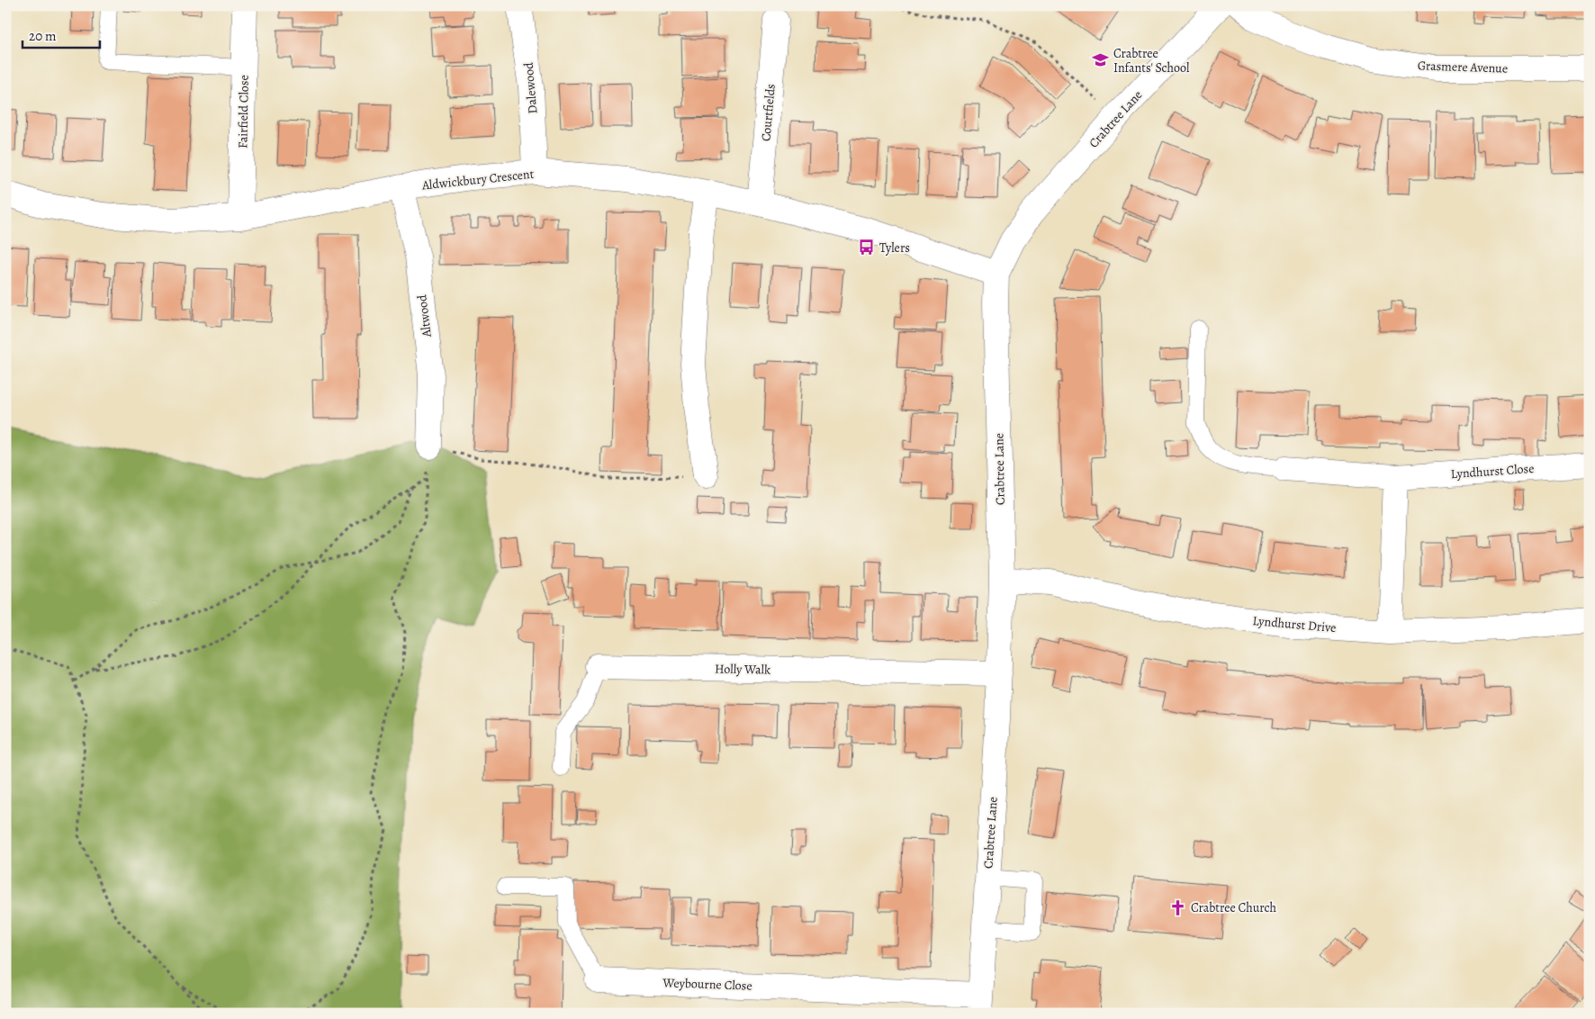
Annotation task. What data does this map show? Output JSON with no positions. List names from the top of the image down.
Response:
{
  "streets": {
    "street": [
      "Grasmere Avenue",
      "Dalewood",
      "Fairfield Close",
      "Courtfields",
      "Crabtree Lane",
      "Aldwickbury Crescent",
      "Altwood",
      "Lyndhurst Close",
      "Lyndhurst Drive",
      "Holly Walk",
      "Weybourne Close"
    ]
  },
  "crossings": [
    ["Dalewood", "Aldwickbury Crescent"],
    ["Fairfield Close", "Aldwickbury Crescent"],
    ["Courtfields", "Aldwickbury Crescent"],
    ["Crabtree Lane", "Aldwickbury Crescent"],
    ["Crabtree Lane", "Lyndhurst Drive"],
    ["Crabtree Lane", "Holly Walk"],
    ["Crabtree Lane", "Weybourne Close"],
    ["Aldwickbury Crescent", "Altwood"]
  ],
  "places": {
    "school or university": ["Crabtree Infants' School"],
    "bus stop": ["Tylers"],
    "church": ["Crabtree Church"]
  },
  "scale_bar": "20 m"
}
